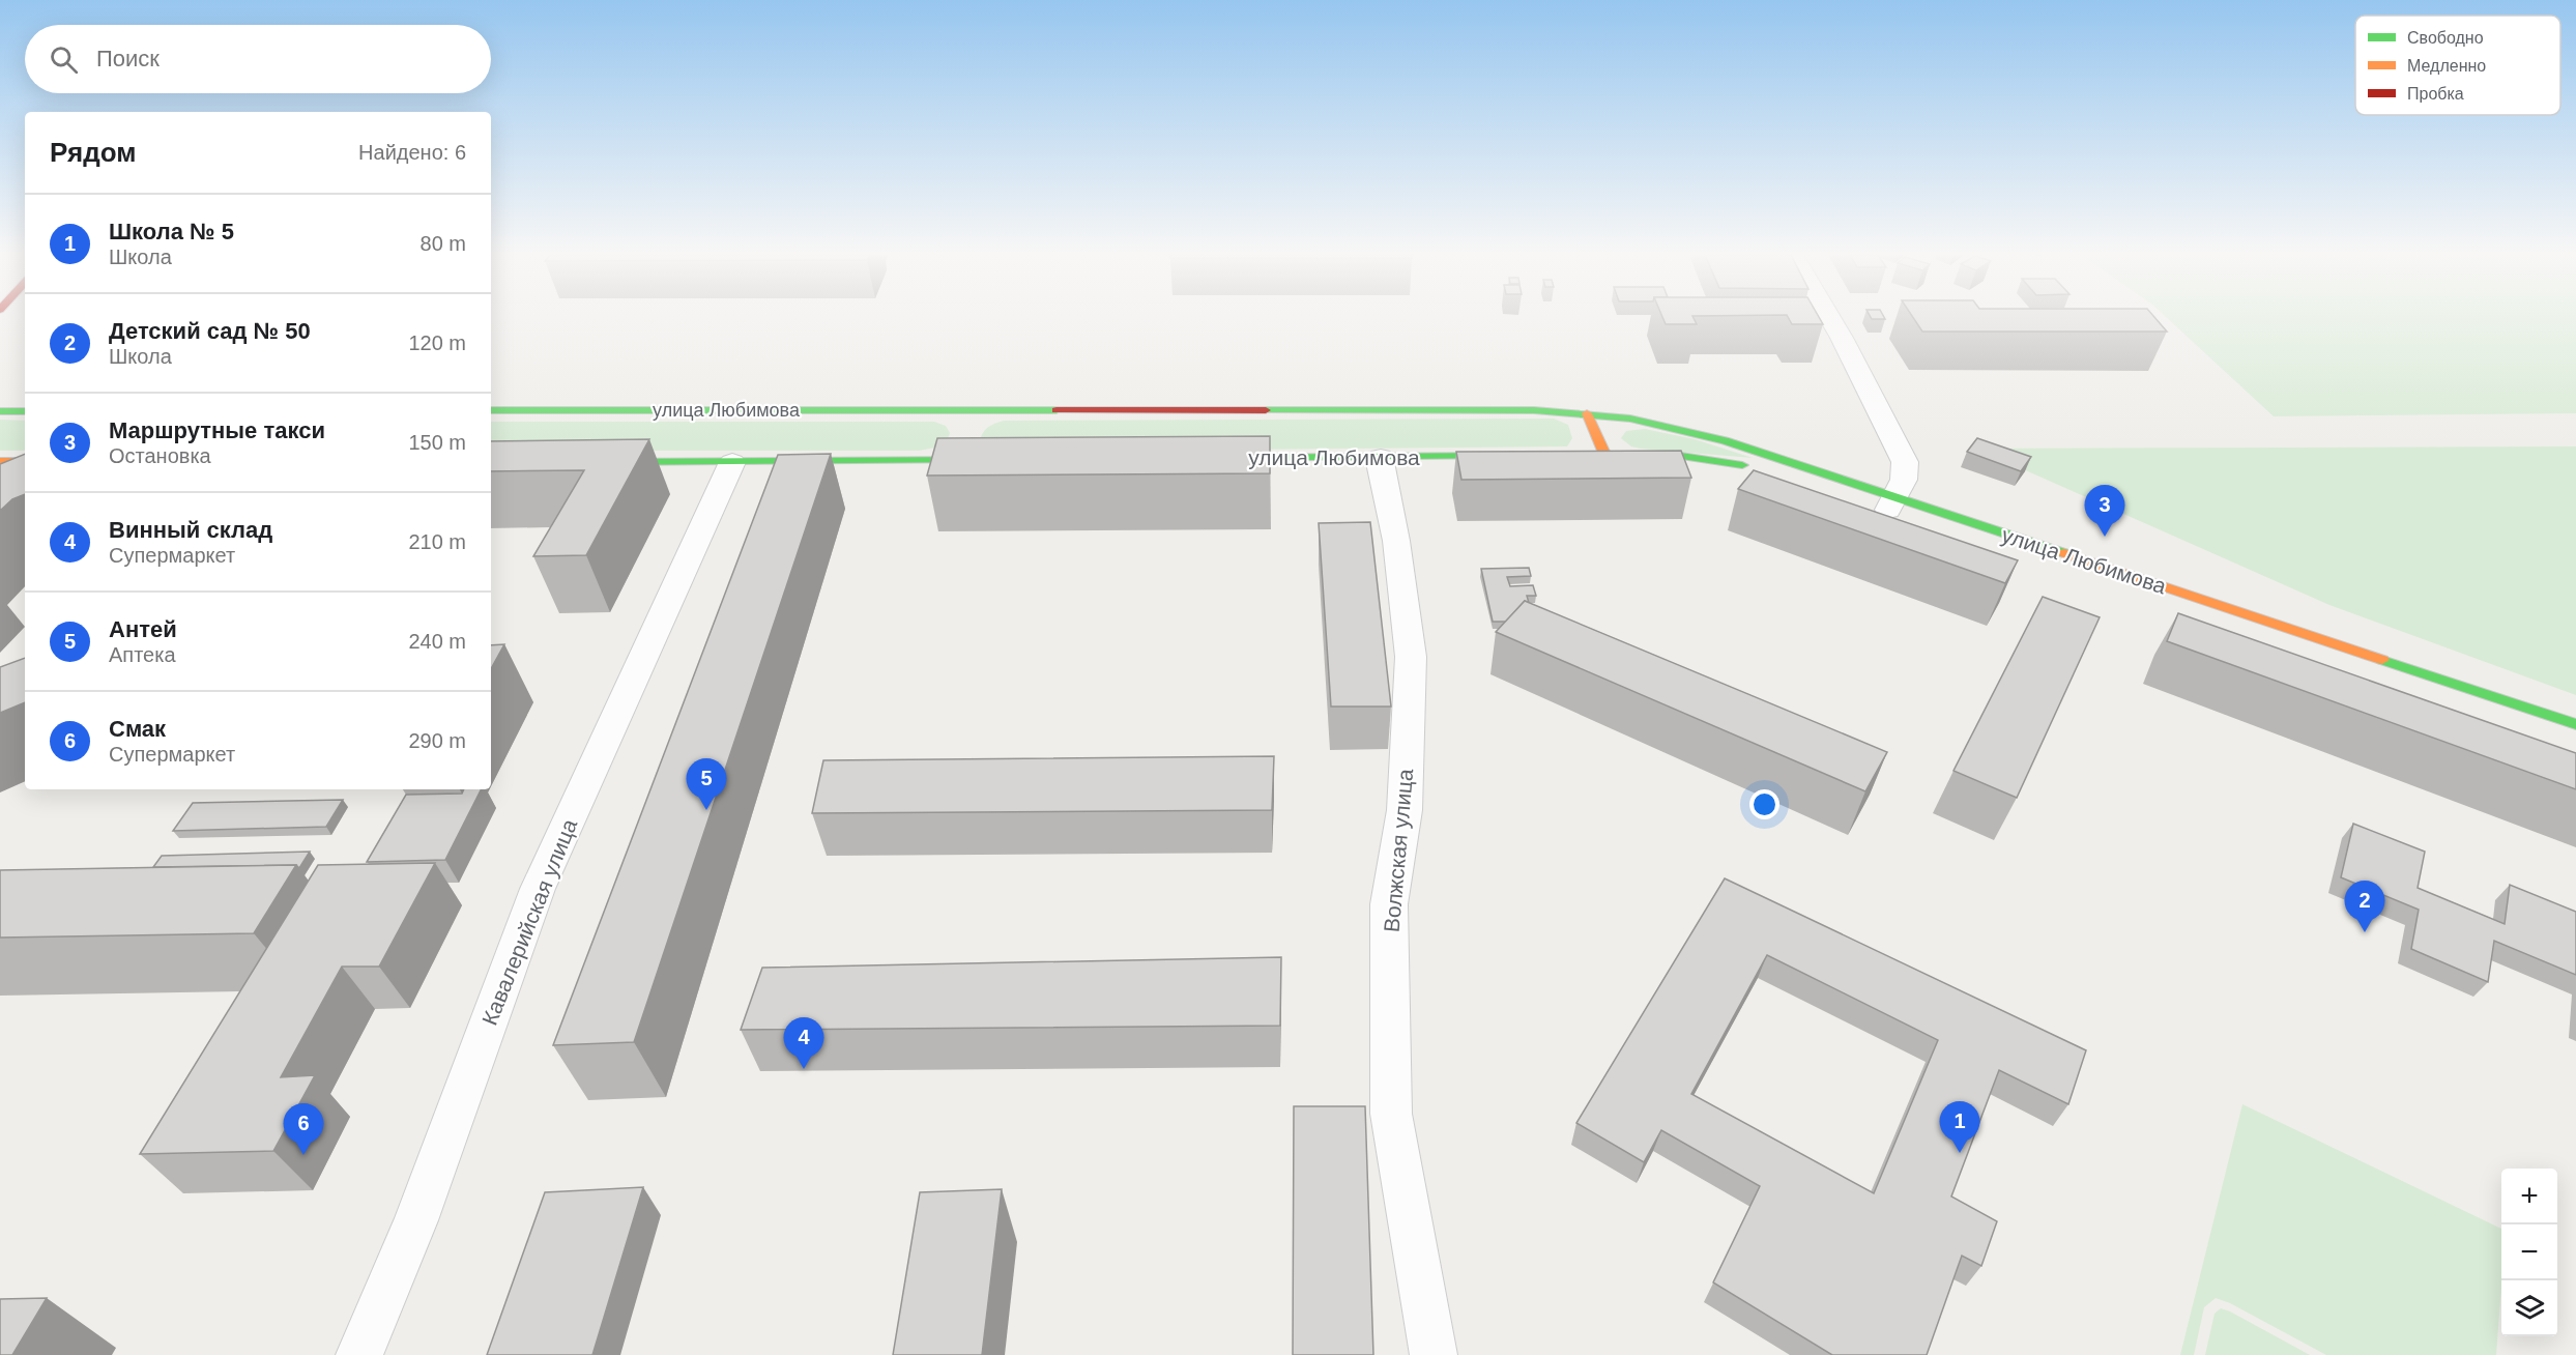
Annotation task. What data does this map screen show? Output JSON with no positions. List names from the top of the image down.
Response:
{
  "streets": {
    "main road": ["улица Любимова"],
    "street": ["Волжская улица", "Кавалерийская улица"]
  },
  "crossings": [
    ["улица Любимова", "Волжская улица"]
  ],
  "legend": ["Свободно", "Медленно", "Пробка"],
  "page": {
    "search": "Поиск",
    "heading": ["Рядом", "Найдено: 6"],
    "list": [
      {
        "mark": "1",
        "name": "Школа № 5",
        "note": "Школа",
        "value": "80 m"
      },
      {
        "mark": "2",
        "name": "Детский сад № 50",
        "note": "Школа",
        "value": "120 m"
      },
      {
        "mark": "3",
        "name": "Маршрутные такси",
        "note": "Остановка",
        "value": "150 m"
      },
      {
        "mark": "4",
        "name": "Винный склад",
        "note": "Супермаркет",
        "value": "210 m"
      },
      {
        "mark": "5",
        "name": "Антей",
        "note": "Аптека",
        "value": "240 m"
      },
      {
        "mark": "6",
        "name": "Смак",
        "note": "Супермаркет",
        "value": "290 m"
      }
    ],
    "pins": [
      "3",
      "5",
      "2",
      "4",
      "1",
      "6"
    ],
    "map_buttons": ["+", "−"]
  }
}
